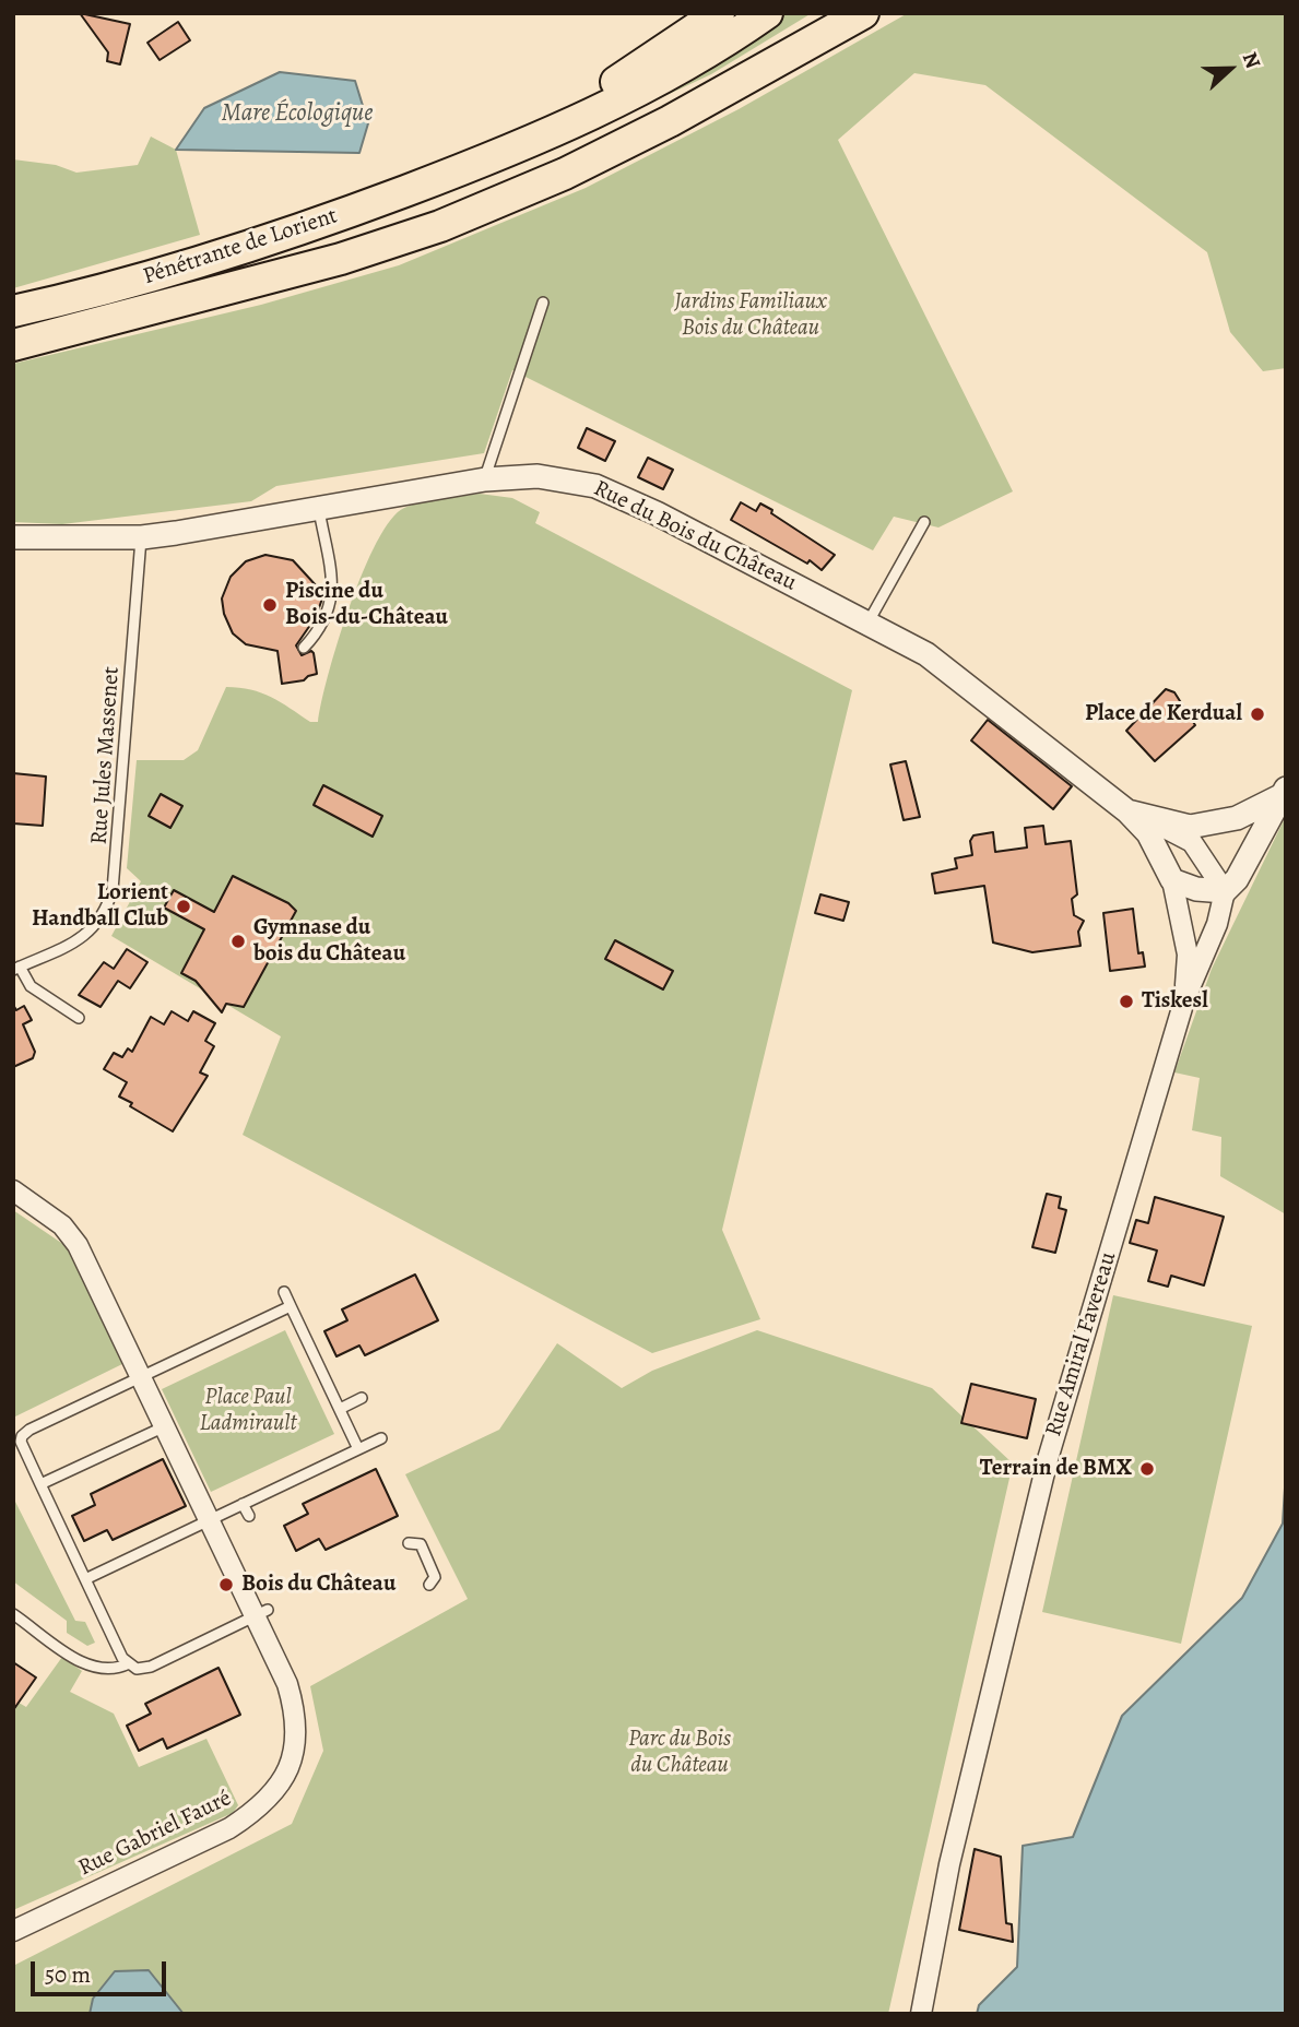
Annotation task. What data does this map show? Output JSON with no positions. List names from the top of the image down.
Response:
{
  "streets": {
    "highway": ["Pénétrante de Lorient"],
    "street": ["Rue du Bois du Château", "Rue Amiral Favereau", "Rue Gabriel Fauré"],
    "lane": ["Rue Jules Massenet"]
  },
  "crossings": [
    ["Rue du Bois du Château", "Rue Jules Massenet"],
    ["Rue du Bois du Château", "Rue Amiral Favereau"]
  ],
  "water": ["Mare Écologique"],
  "parks": ["Jardins Familiaux Bois du Château", "Place Paul Ladmirault", "Parc du Bois du Château"],
  "places": [
    "Piscine du Bois-du-Château",
    "Place de Kerdual",
    "Lorient Handball Club",
    "Gymnase du bois du Château",
    "Tiskesl",
    "Terrain de BMX",
    "Bois du Château"
  ],
  "scale_bar": "50 m",
  "north": "right"
}
